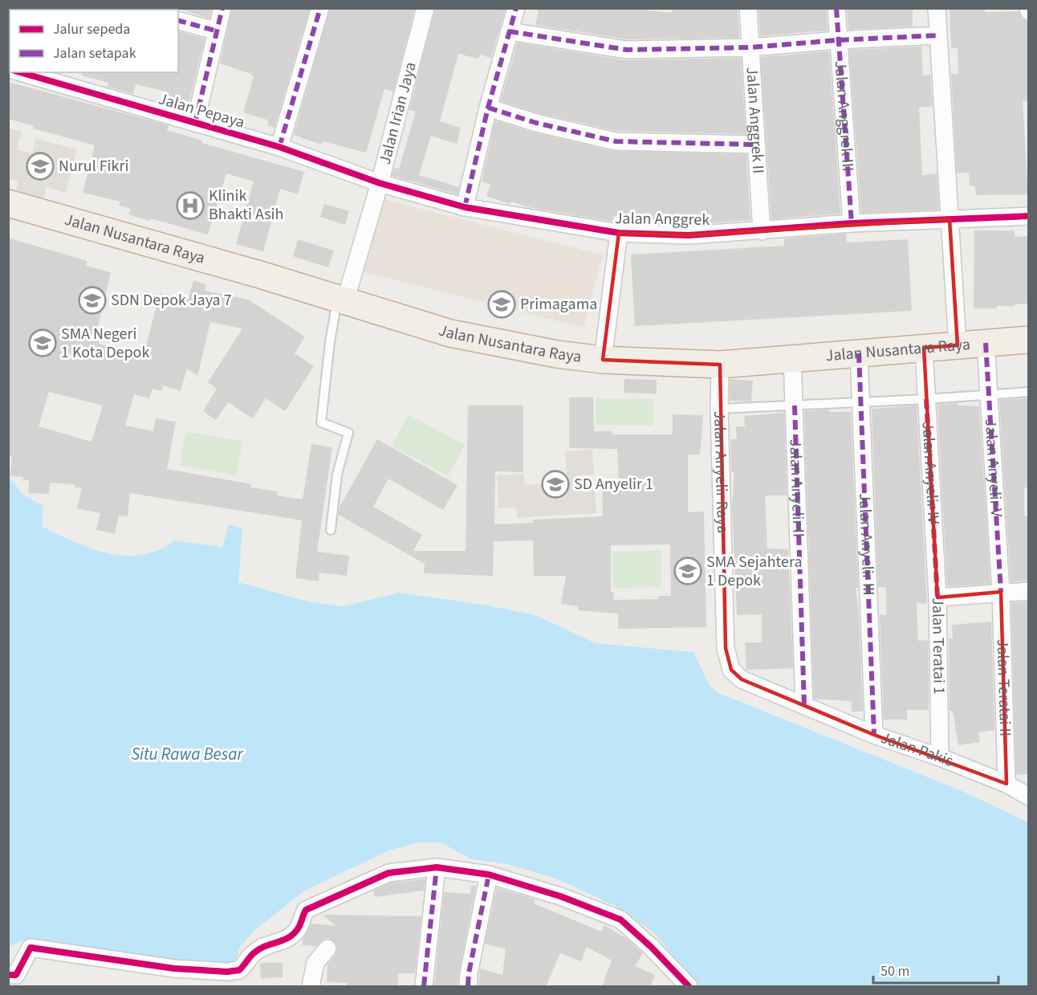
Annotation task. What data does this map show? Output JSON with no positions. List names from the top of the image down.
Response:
{
  "streets": {
    "highway": ["Jalan Nusantara Raya"],
    "street": [
      "Jalan Pepaya",
      "Jalan Irian Jaya",
      "Jalan Anggrek III",
      "Jalan Anggrek II",
      "Jalan Anggrek",
      "Jalan Anyelir V",
      "Jalan Anyelir Raya",
      "Jalan Anyelir IV",
      "Jalan Anyelir II",
      "Jalan Anyelir III",
      "Jalan Teratai 1",
      "Jalan Teratai II",
      "Jalan Pakis"
    ]
  },
  "crossings": [
    ["Jalan Pepaya", "Jalan Irian Jaya"],
    ["Jalan Pepaya", "Jalan Anggrek"],
    ["Jalan Irian Jaya", "Jalan Anggrek"],
    ["Jalan Irian Jaya", "Jalan Nusantara Raya"],
    ["Jalan Anggrek III", "Jalan Anggrek"],
    ["Jalan Anggrek II", "Jalan Anggrek"],
    ["Jalan Nusantara Raya", "Jalan Anyelir V"],
    ["Jalan Nusantara Raya", "Jalan Anyelir Raya"],
    ["Jalan Nusantara Raya", "Jalan Anyelir IV"],
    ["Jalan Nusantara Raya", "Jalan Anyelir II"],
    ["Jalan Nusantara Raya", "Jalan Anyelir III"],
    ["Jalan Anyelir V", "Jalan Teratai 1"],
    ["Jalan Anyelir V", "Jalan Teratai II"],
    ["Jalan Anyelir Raya", "Jalan Anyelir II"],
    ["Jalan Anyelir Raya", "Jalan Pakis"],
    ["Jalan Anyelir IV", "Jalan Teratai 1"],
    ["Jalan Anyelir II", "Jalan Pakis"],
    ["Jalan Anyelir III", "Jalan Pakis"],
    ["Jalan Teratai 1", "Jalan Teratai II"],
    ["Jalan Teratai 1", "Jalan Pakis"],
    ["Jalan Teratai II", "Jalan Pakis"]
  ],
  "water": ["Situ Rawa Besar"],
  "places": {
    "school or university": [
      "Nurul Fikri",
      "SDN Depok Jaya 7",
      "Primagama",
      "SMA Negeri 1 Kota Depok",
      "SD Anyelir 1",
      "SMA Sejahtera 1 Depok"
    ],
    "hospital": ["Klinik Bhakti Asih"]
  },
  "legend": ["Jalur sepeda", "Jalan setapak"],
  "scale_bar": "50 m"
}
